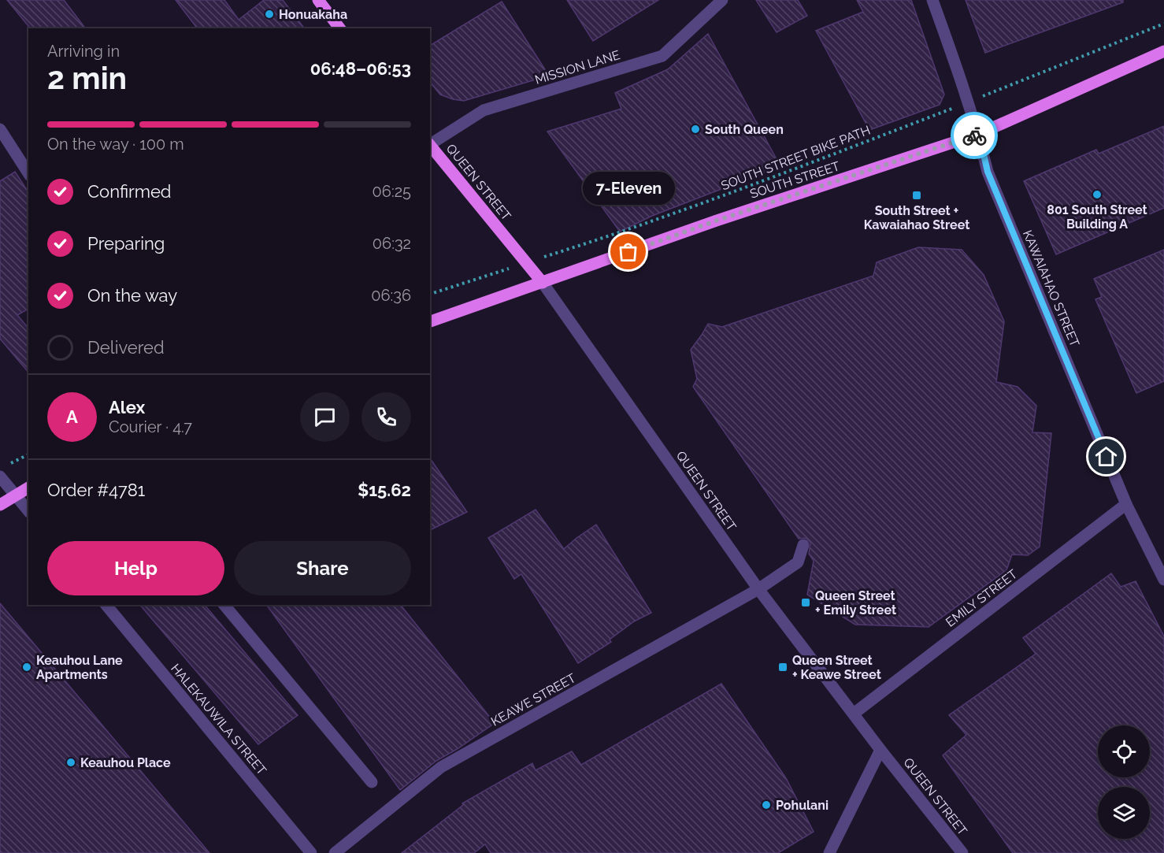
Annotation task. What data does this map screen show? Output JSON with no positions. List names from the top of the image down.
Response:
{
  "streets": {
    "main road": ["SOUTH STREET", "QUEEN STREET"],
    "street": [
      "MISSION LANE",
      "KAWAIAHAO STREET",
      "EMILY STREET",
      "KEAWE STREET",
      "HALEKAUWILA STREET"
    ],
    "path": ["SOUTH STREET BIKE PATH"]
  },
  "crossings": [
    ["SOUTH STREET BIKE PATH", "QUEEN STREET"],
    ["SOUTH STREET BIKE PATH", "KAWAIAHAO STREET"],
    ["SOUTH STREET", "QUEEN STREET"],
    ["SOUTH STREET", "KAWAIAHAO STREET"],
    ["QUEEN STREET", "EMILY STREET"],
    ["QUEEN STREET", "KEAWE STREET"],
    ["KAWAIAHAO STREET", "EMILY STREET"]
  ],
  "places": {
    "other": [
      "Honuakaha",
      "South Queen",
      "801 South Street Building A",
      "7-Eleven",
      "Keauhou Lane Apartments",
      "Keauhou Place",
      "Pohulani"
    ],
    "transit": ["South Street + Kawaiahao Street", "Queen Street + Emily Street", "Queen Street + Keawe Street"]
  },
  "page": {
    "heading": ["2 min", "Arriving in", "06:48–06:53"],
    "panel": [
      "Alex",
      "Courier · 4.7",
      "Order #4781",
      "$15.62"
    ],
    "bar": "On the way · 100 m",
    "list": [
      ["Confirmed", "06:25"],
      ["Preparing", "06:32"],
      ["On the way", "06:36"],
      "Delivered"
    ],
    "bubble": "7-Eleven",
    "round": "A",
    "buttons": ["Help", "Share"]
  }
}
